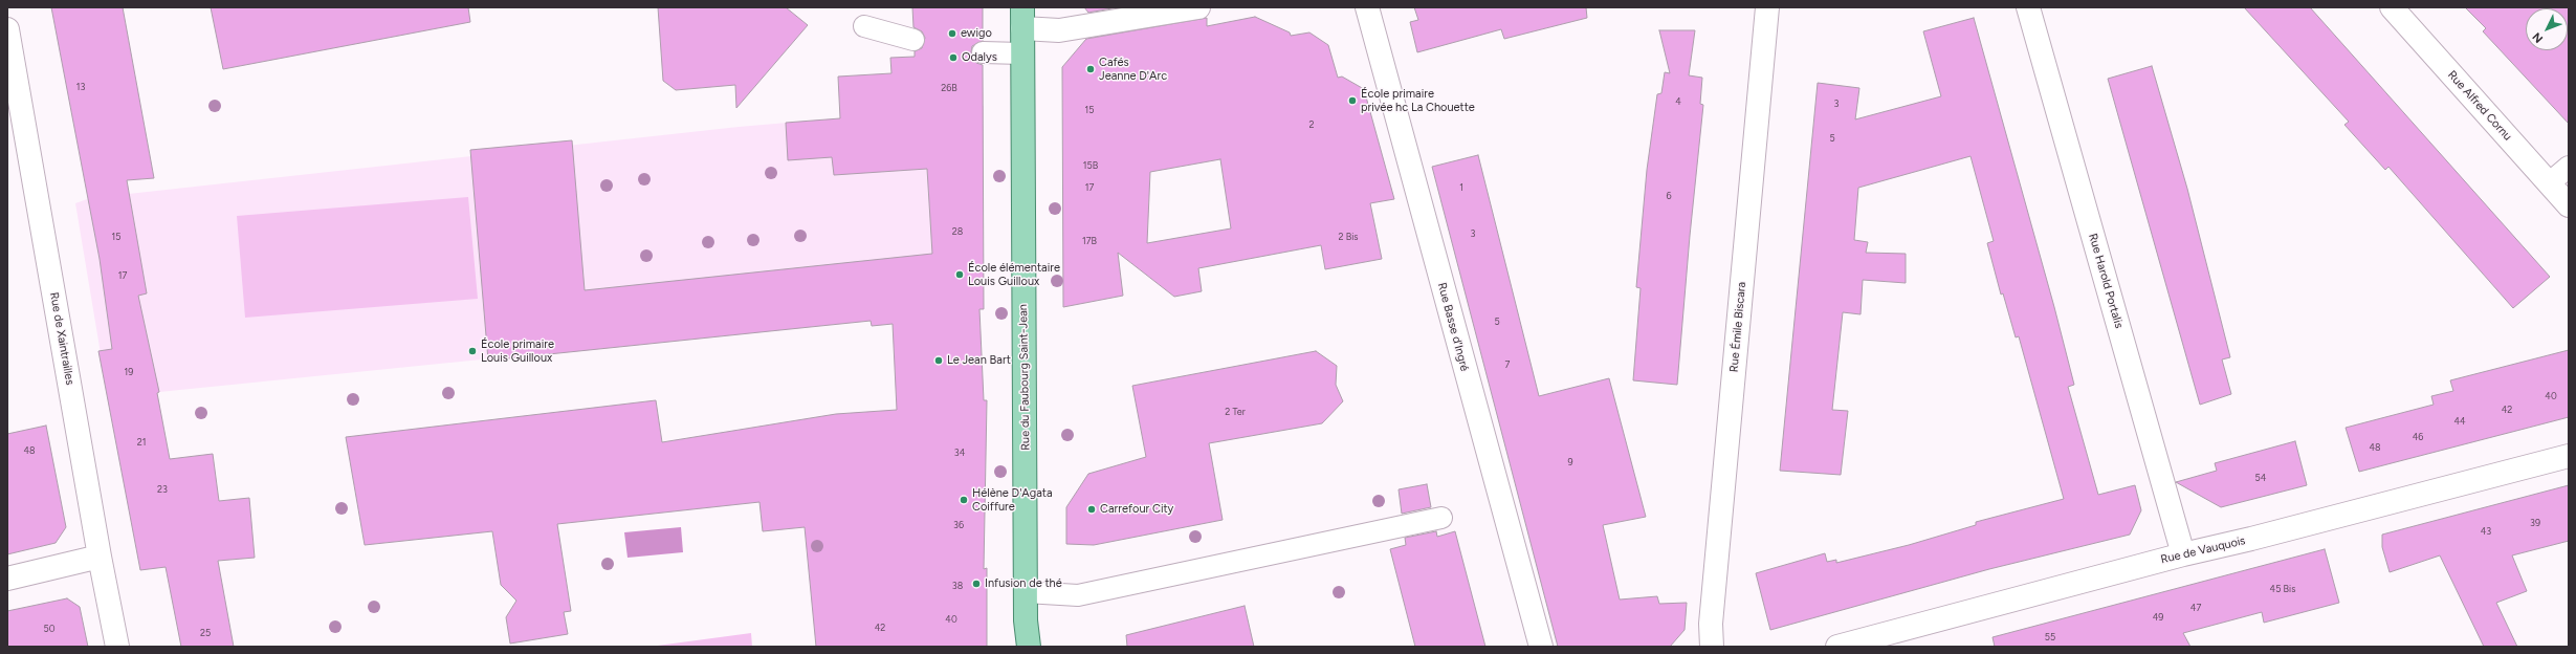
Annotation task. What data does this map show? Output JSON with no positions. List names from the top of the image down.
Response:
{
  "streets": {
    "main road": ["Rue du Faubourg Saint-Jean"],
    "street": [
      "Rue Alfred Cornu",
      "Rue Harold Portalis",
      "Rue Basse d'Ingré",
      "Rue Émile Biscara",
      "Rue de Xaintrailles",
      "Rue de Vauquois"
    ]
  },
  "crossings": [
    ["Rue Harold Portalis", "Rue de Vauquois"]
  ],
  "places": [
    "ewigo",
    "Odalys",
    "Cafés Jeanne D'Arc",
    "École primaire privée hc La Chouette",
    "École élémentaire Louis Guilloux",
    "École primaire Louis Guilloux",
    "Le Jean Bart",
    "Hélène D'Agata Coiffure",
    "Carrefour City",
    "Infusion de thé"
  ],
  "house_numbers": [
    "13",
    "26B",
    "4",
    "3",
    "15",
    "2",
    "5",
    "15B",
    "17",
    "1",
    "6",
    "28",
    "3",
    "15",
    "2 Bis",
    "17B",
    "17",
    "5",
    "7",
    "19",
    "40",
    "42",
    "2 Ter",
    "44",
    "46",
    "21",
    "48",
    "48",
    "34",
    "9",
    "54",
    "23",
    "39",
    "36",
    "43",
    "38",
    "45 Bis",
    "47",
    "49",
    "40",
    "42",
    "50",
    "25",
    "55"
  ],
  "north": "bottom left"
}
